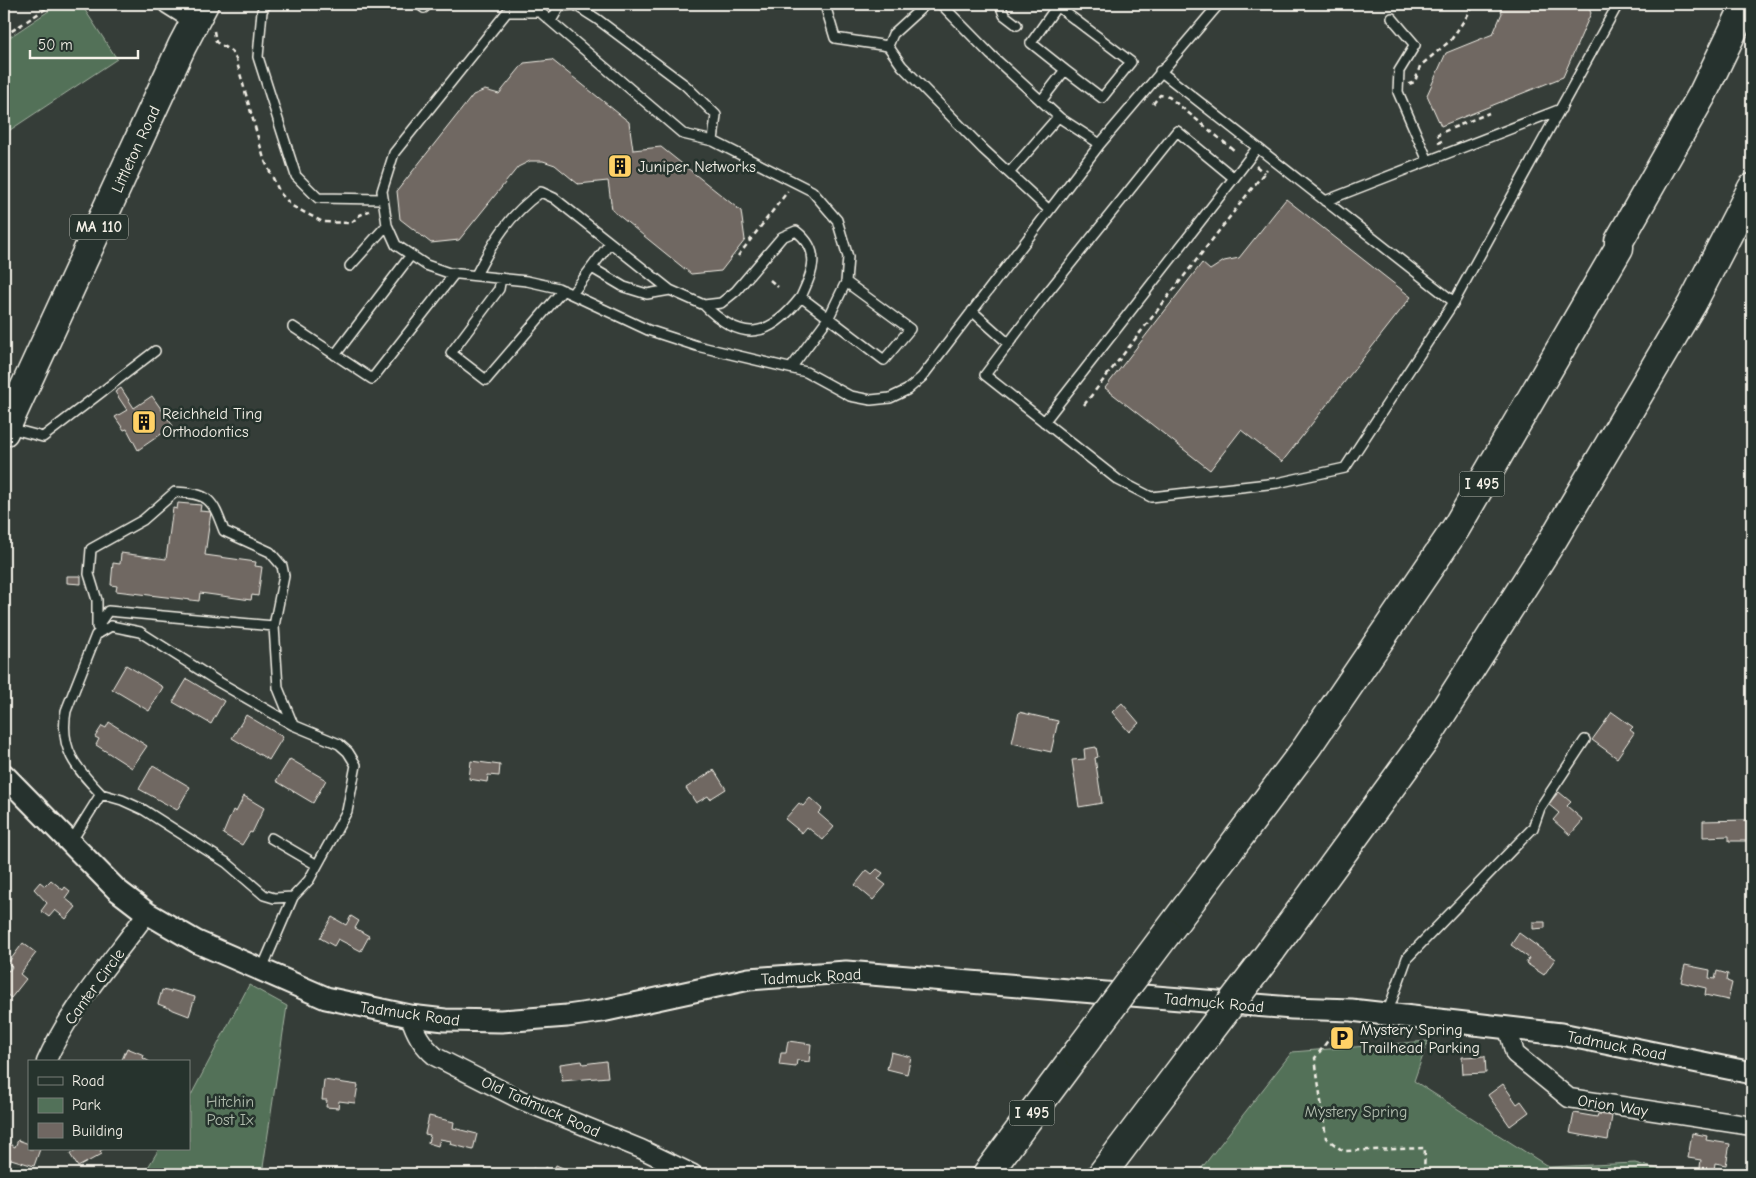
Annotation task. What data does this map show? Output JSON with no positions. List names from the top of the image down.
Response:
{
  "streets": {
    "main road": ["Littleton Road", "MA 110", "I 495"],
    "street": [
      "Tadmuck Road",
      "Canter Circle",
      "Orion Way",
      "Old Tadmuck Road"
    ]
  },
  "crossings": [
    ["Tadmuck Road", "Canter Circle"],
    ["Tadmuck Road", "Orion Way"],
    ["Tadmuck Road", "Old Tadmuck Road"]
  ],
  "parks": ["Hitchin Post Ix", "Mystery Spring"],
  "places": {
    "building": ["Juniper Networks", "Reichheld Ting Orthodontics"],
    "parking": ["Mystery Spring Trailhead Parking"]
  },
  "legend": ["Road", "Park", "Building"],
  "scale_bar": "50 m"
}
